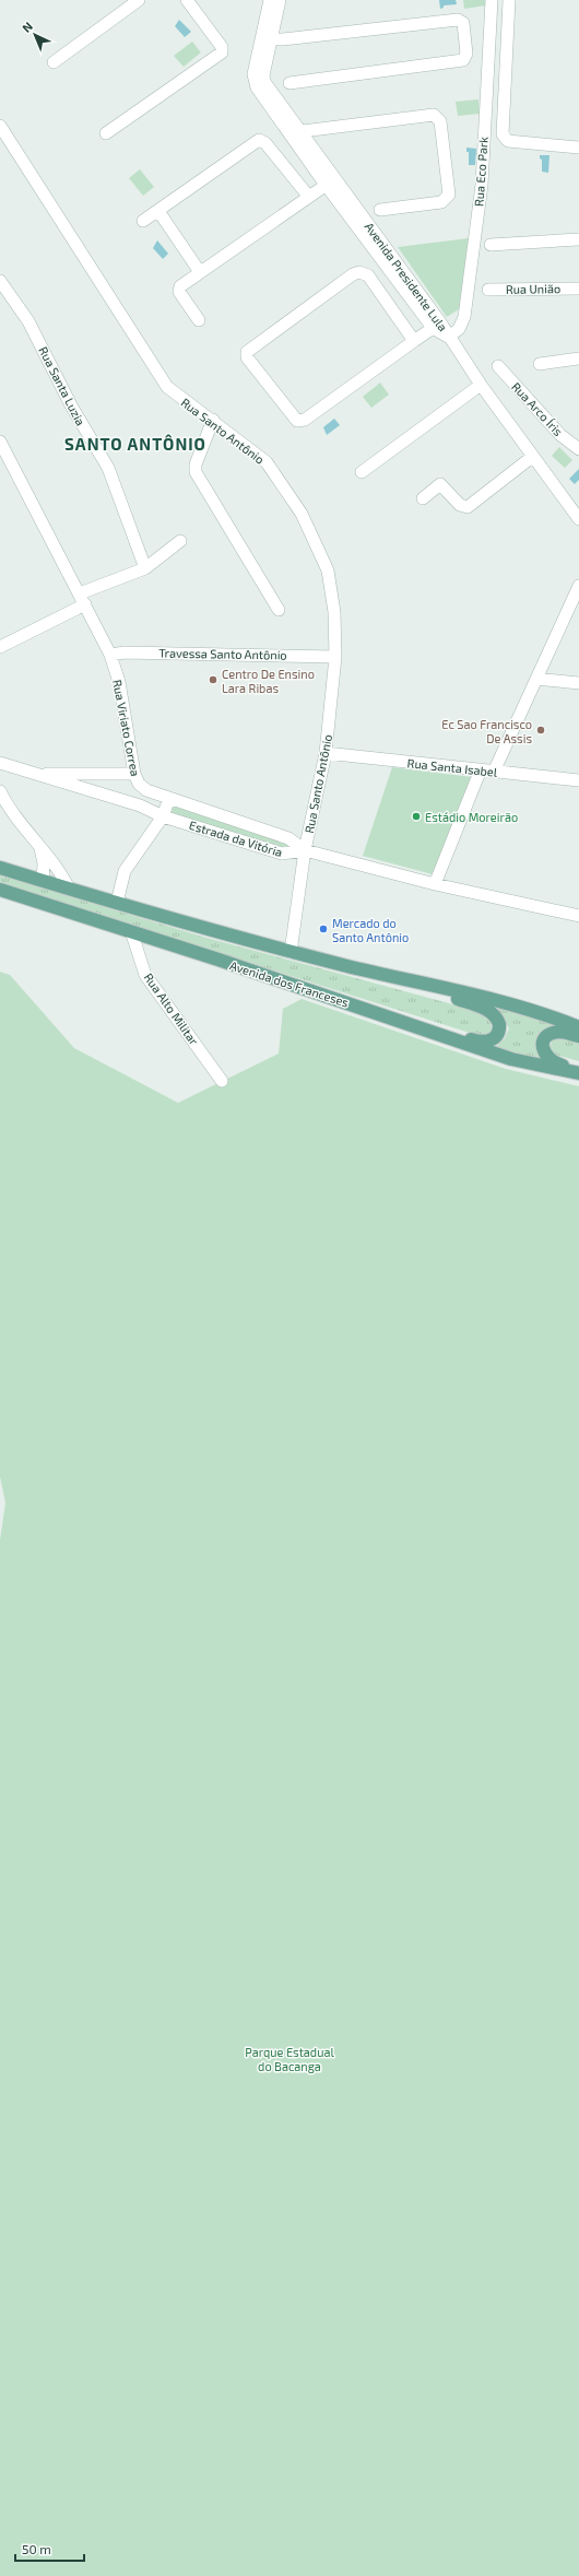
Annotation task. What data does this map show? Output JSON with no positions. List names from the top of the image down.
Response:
{
  "streets": {
    "main road": ["Avenida dos Franceses"],
    "street": [
      "Rua Eco Park",
      "Avenida Presidente Lula",
      "Rua União",
      "Rua Santa Luzia",
      "Rua Arco Íris",
      "Rua Santo Antônio",
      "Travessa Santo Antônio",
      "Rua Viriato Correa",
      "Rua Santa Isabel",
      "Estrada da Vitória",
      "Rua Alto Militar"
    ]
  },
  "crossings": [
    ["Rua Eco Park", "Avenida Presidente Lula"],
    ["Rua Santo Antônio", "Travessa Santo Antônio"],
    ["Rua Santo Antônio", "Rua Viriato Correa"],
    ["Rua Santo Antônio", "Rua Santa Isabel"],
    ["Rua Santo Antônio", "Estrada da Vitória"],
    ["Travessa Santo Antônio", "Rua Viriato Correa"],
    ["Rua Viriato Correa", "Estrada da Vitória"],
    ["Avenida dos Franceses", "Rua Alto Militar"]
  ],
  "districts": ["SANTO ANTÔNIO"],
  "parks": ["Parque Estadual do Bacanga"],
  "places": [
    "Centro De Ensino Lara Ribas",
    "Ec Sao Francisco De Assis",
    "Estádio Moreirão",
    "Mercado do Santo Antônio"
  ],
  "scale_bar": "50 m",
  "north": "top left"
}
